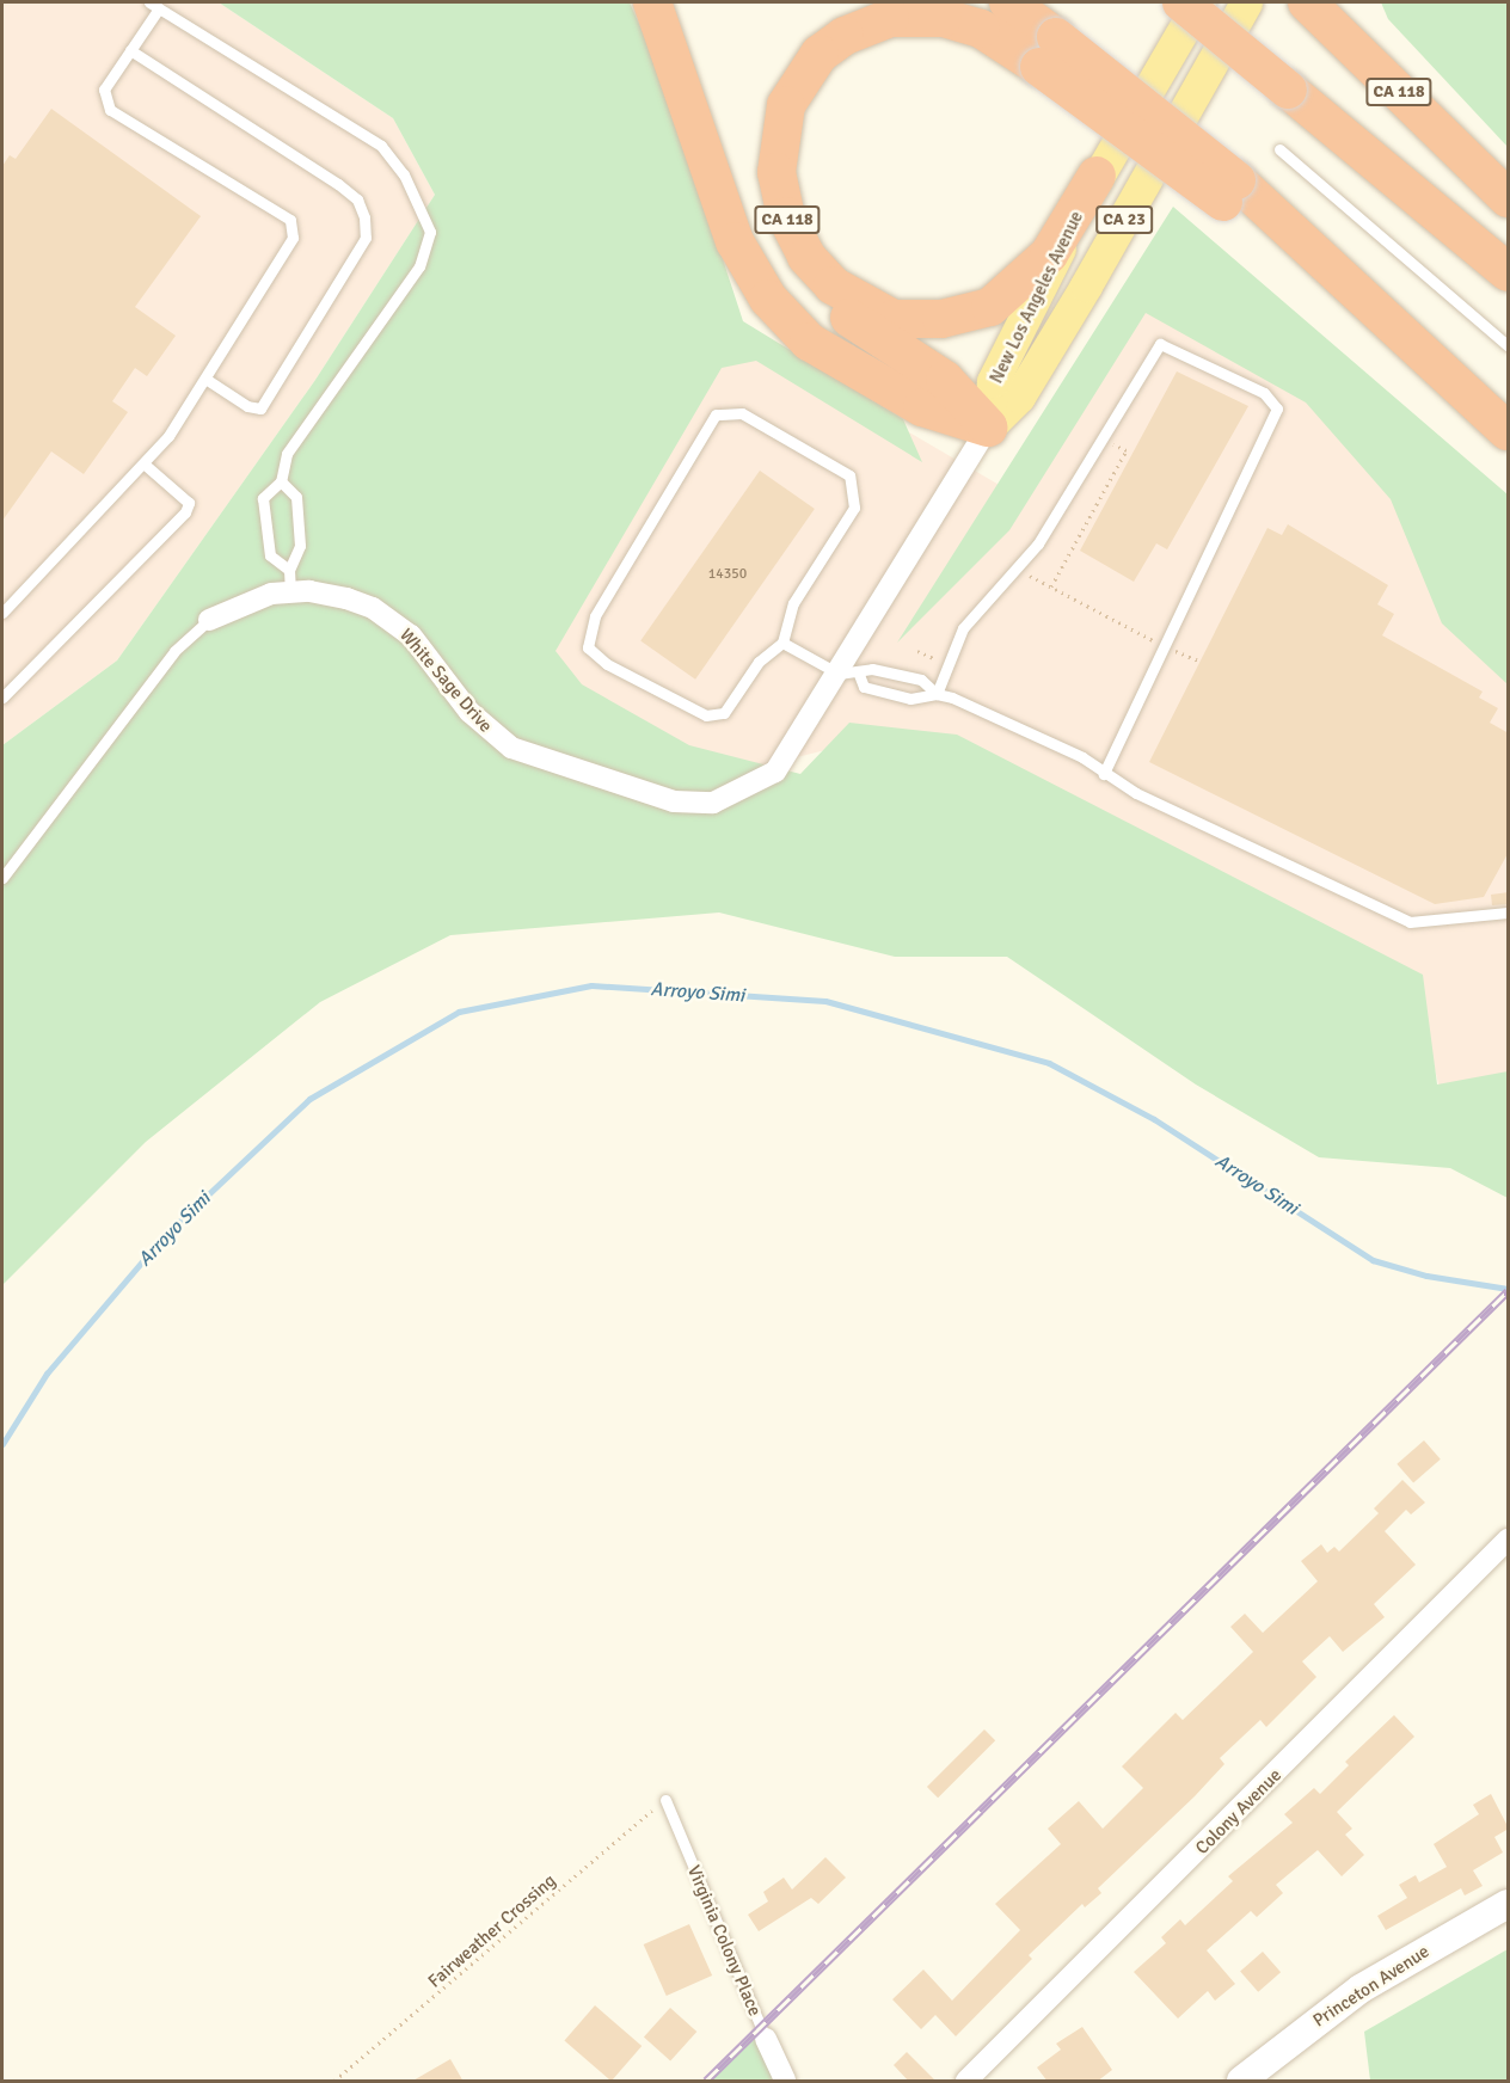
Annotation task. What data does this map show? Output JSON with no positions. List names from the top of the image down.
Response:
{
  "streets": {
    "highway": ["CA 118"],
    "main road": ["CA 23", "New Los Angeles Avenue"],
    "street": [
      "White Sage Drive",
      "Colony Avenue",
      "Virginia Colony Place",
      "Princeton Avenue"
    ],
    "path": ["Fairweather Crossing"]
  },
  "crossings": [
    ["CA 118", "New Los Angeles Avenue"],
    ["New Los Angeles Avenue", "White Sage Drive"],
    ["Fairweather Crossing", "Virginia Colony Place"]
  ],
  "water": ["Arroyo Simi"],
  "house_numbers": ["14350"]
}
